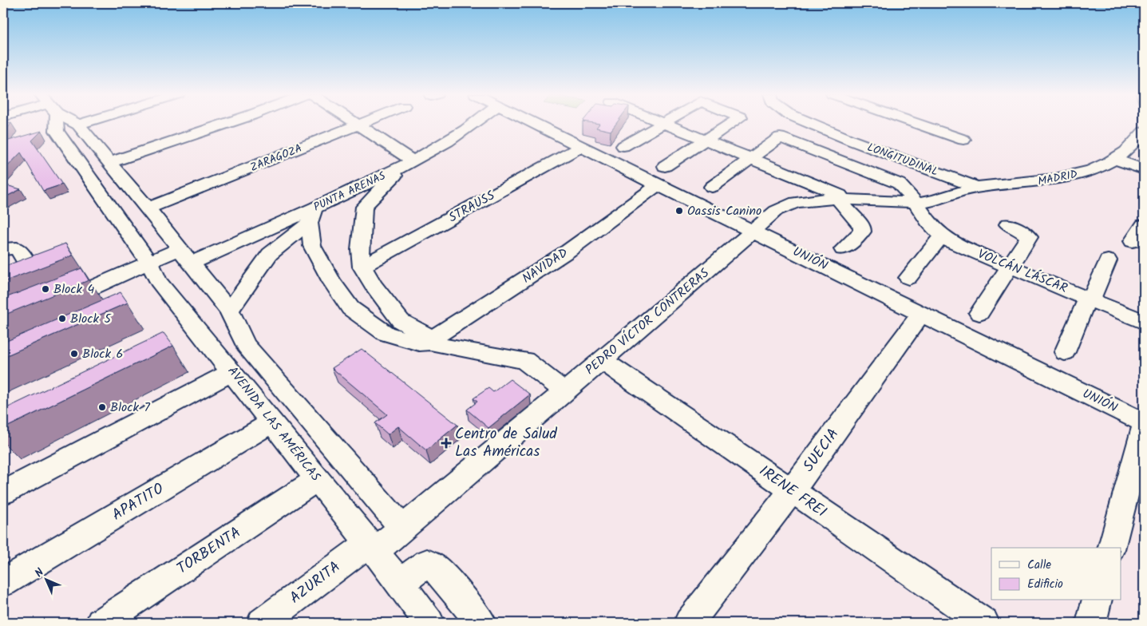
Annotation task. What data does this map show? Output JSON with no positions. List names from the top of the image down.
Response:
{
  "streets": {
    "street": [
      "ZARAGOZA",
      "LONGITUDINAL",
      "MADRID",
      "PUNTA ARENAS",
      "STRAUSS",
      "UNIÓN",
      "NAVIDAD",
      "VOLCÁN LÁSCAR",
      "PEDRO VÍCTOR CONTRERAS",
      "AVENIDA LAS AMÉRICAS",
      "SUECIA",
      "IRENE FREI",
      "APATITO",
      "TORBENTA",
      "AZURITA"
    ]
  },
  "crossings": [
    ["ZARAGOZA", "AVENIDA LAS AMÉRICAS"],
    ["LONGITUDINAL", "MADRID"],
    ["MADRID", "PEDRO VÍCTOR CONTRERAS"],
    ["PUNTA ARENAS", "AVENIDA LAS AMÉRICAS"],
    ["STRAUSS", "UNIÓN"],
    ["UNIÓN", "NAVIDAD"],
    ["UNIÓN", "PEDRO VÍCTOR CONTRERAS"],
    ["UNIÓN", "SUECIA"],
    ["VOLCÁN LÁSCAR", "PEDRO VÍCTOR CONTRERAS"],
    ["PEDRO VÍCTOR CONTRERAS", "AVENIDA LAS AMÉRICAS"],
    ["PEDRO VÍCTOR CONTRERAS", "IRENE FREI"],
    ["PEDRO VÍCTOR CONTRERAS", "AZURITA"],
    ["AVENIDA LAS AMÉRICAS", "APATITO"],
    ["AVENIDA LAS AMÉRICAS", "TORBENTA"],
    ["AVENIDA LAS AMÉRICAS", "AZURITA"],
    ["SUECIA", "IRENE FREI"]
  ],
  "places": {
    "other": [
      "Oassis Canino",
      "Block 4",
      "Block 5",
      "Block 6",
      "Block 7"
    ],
    "health": ["Centro de Salud Las Américas"]
  },
  "legend": ["Calle", "Edificio"],
  "north": "top left"
}
